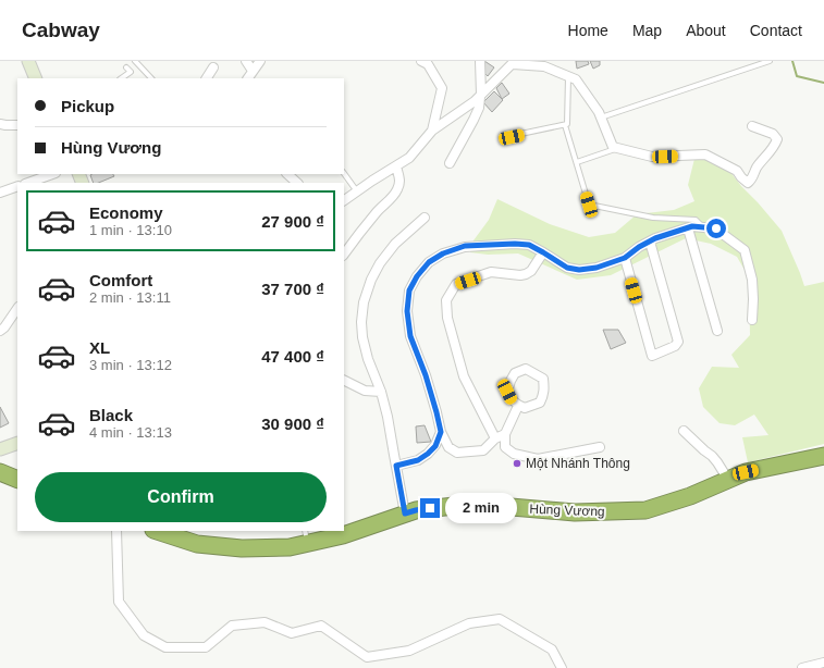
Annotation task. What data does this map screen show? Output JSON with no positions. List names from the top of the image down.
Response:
{
  "streets": {
    "highway": ["Hùng Vương"]
  },
  "places": ["Một Nhánh Thông"],
  "page": {
    "header": "Cabway",
    "nav": [
      "Home",
      "Map",
      "About",
      "Contact"
    ],
    "banner": ["Pickup", "Hùng Vương"],
    "list": [
      {
        "name": "Economy",
        "note": "1 min · 13:10",
        "value": "27 900 ₫"
      },
      {
        "name": "Comfort",
        "note": "2 min · 13:11",
        "value": "37 700 ₫"
      },
      {
        "name": "XL",
        "note": "3 min · 13:12",
        "value": "47 400 ₫"
      },
      {
        "name": "Black",
        "note": "4 min · 13:13",
        "value": "30 900 ₫"
      }
    ],
    "buttons": "Confirm",
    "bubble": "2 min"
  }
}
